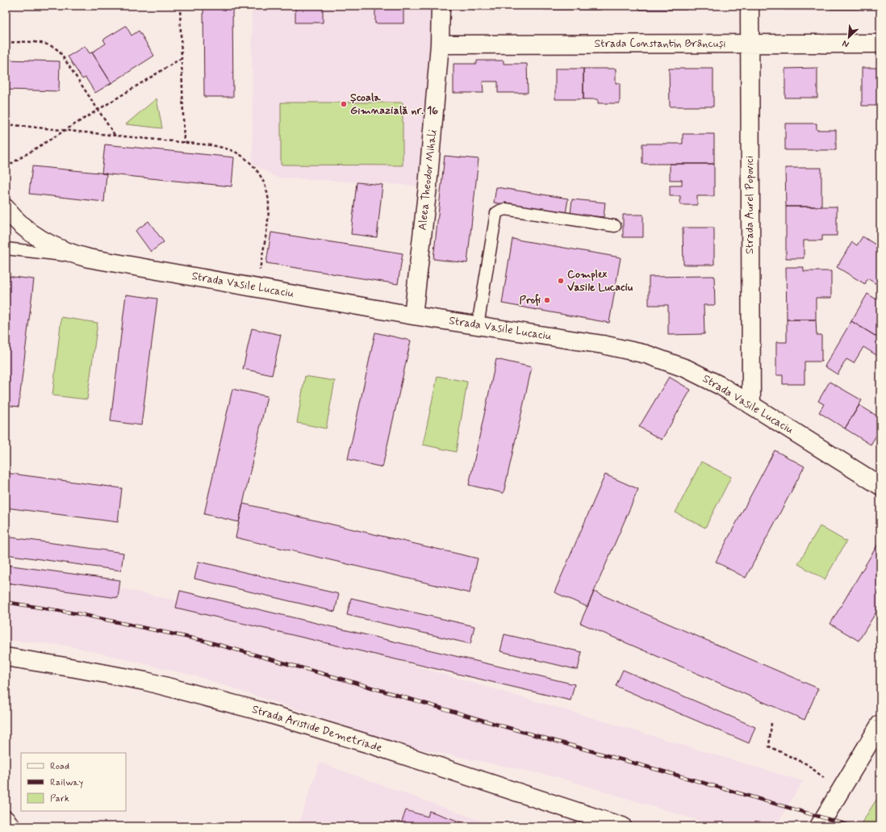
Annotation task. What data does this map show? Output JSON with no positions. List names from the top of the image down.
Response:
{
  "streets": {
    "street": [
      "Strada Constantin Brâncuși",
      "Aleea Theodor Mihali",
      "Strada Aurel Popovici",
      "Strada Vasile Lucaciu",
      "Strada Aristide Demetriade"
    ]
  },
  "crossings": [
    ["Strada Constantin Brâncuși", "Aleea Theodor Mihali"],
    ["Strada Constantin Brâncuși", "Strada Aurel Popovici"],
    ["Aleea Theodor Mihali", "Strada Vasile Lucaciu"],
    ["Strada Aurel Popovici", "Strada Vasile Lucaciu"]
  ],
  "places": ["Școala Gimnazială nr. 16", "Complex Vasile Lucaciu", "Profi"],
  "legend": ["Road", "Railway", "Park"],
  "north": "bottom left"
}
